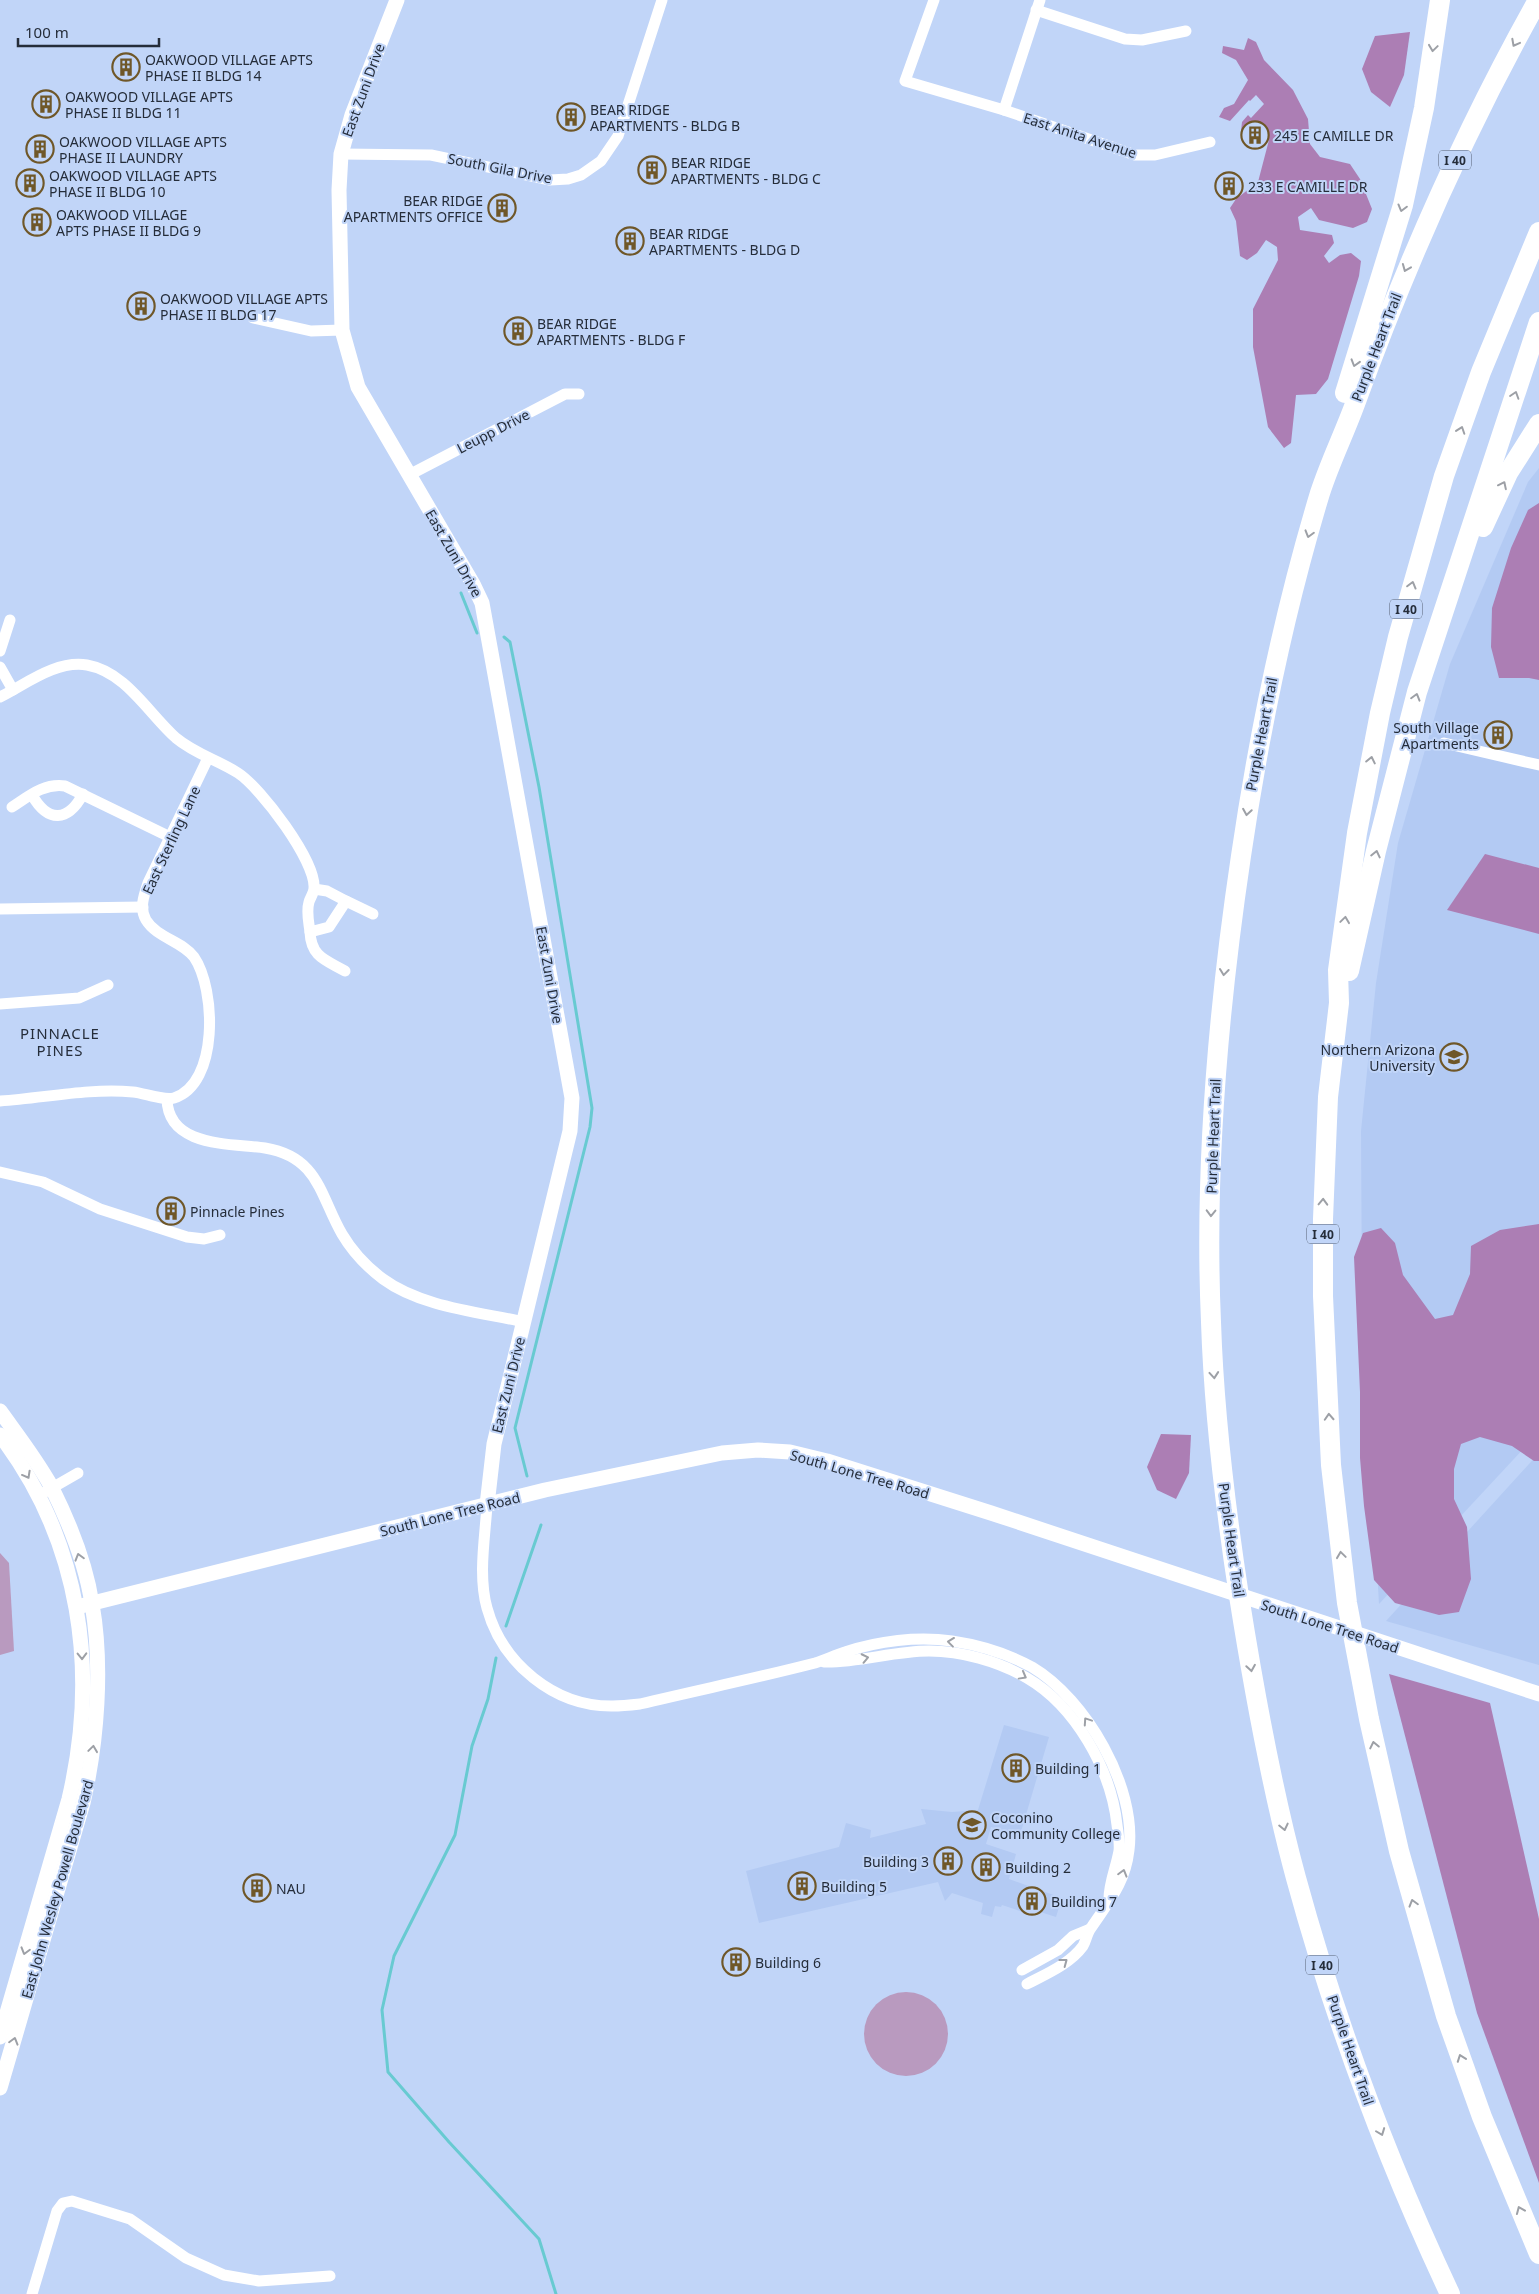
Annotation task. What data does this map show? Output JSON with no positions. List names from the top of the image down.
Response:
{
  "streets": {
    "highway": ["I 40", "Purple Heart Trail"],
    "street": [
      "East Zuni Drive",
      "East Anita Avenue",
      "South Gila Drive",
      "Leupp Drive",
      "East Sterling Lane",
      "South Lone Tree Road",
      "East John Wesley Powell Boulevard"
    ]
  },
  "crossings": [
    ["East Zuni Drive", "South Gila Drive"],
    ["East Zuni Drive", "Leupp Drive"],
    ["East Zuni Drive", "South Lone Tree Road"],
    ["South Lone Tree Road", "East John Wesley Powell Boulevard"]
  ],
  "districts": ["PINNACLE PINES"],
  "places": {
    "building": [
      "OAKWOOD VILLAGE APTS PHASE II BLDG 14",
      "OAKWOOD VILLAGE APTS PHASE II BLDG 11",
      "BEAR RIDGE APARTMENTS - BLDG B",
      "245 E CAMILLE DR",
      "OAKWOOD VILLAGE APTS PHASE II LAUNDRY",
      "BEAR RIDGE APARTMENTS - BLDG C",
      "OAKWOOD VILLAGE APTS PHASE II BLDG 10",
      "233 E CAMILLE DR",
      "BEAR RIDGE APARTMENTS OFFICE",
      "OAKWOOD VILLAGE APTS PHASE II BLDG 9",
      "BEAR RIDGE APARTMENTS - BLDG D",
      "OAKWOOD VILLAGE APTS PHASE II BLDG 17",
      "BEAR RIDGE APARTMENTS - BLDG F",
      "South Village Apartments",
      "Pinnacle Pines",
      "Building 1",
      "Building 3",
      "Building 2",
      "Building 5",
      "NAU",
      "Building 7",
      "Building 6"
    ],
    "school or university": ["Northern Arizona University", "Coconino Community College"]
  },
  "scale_bar": "100 m"
}
